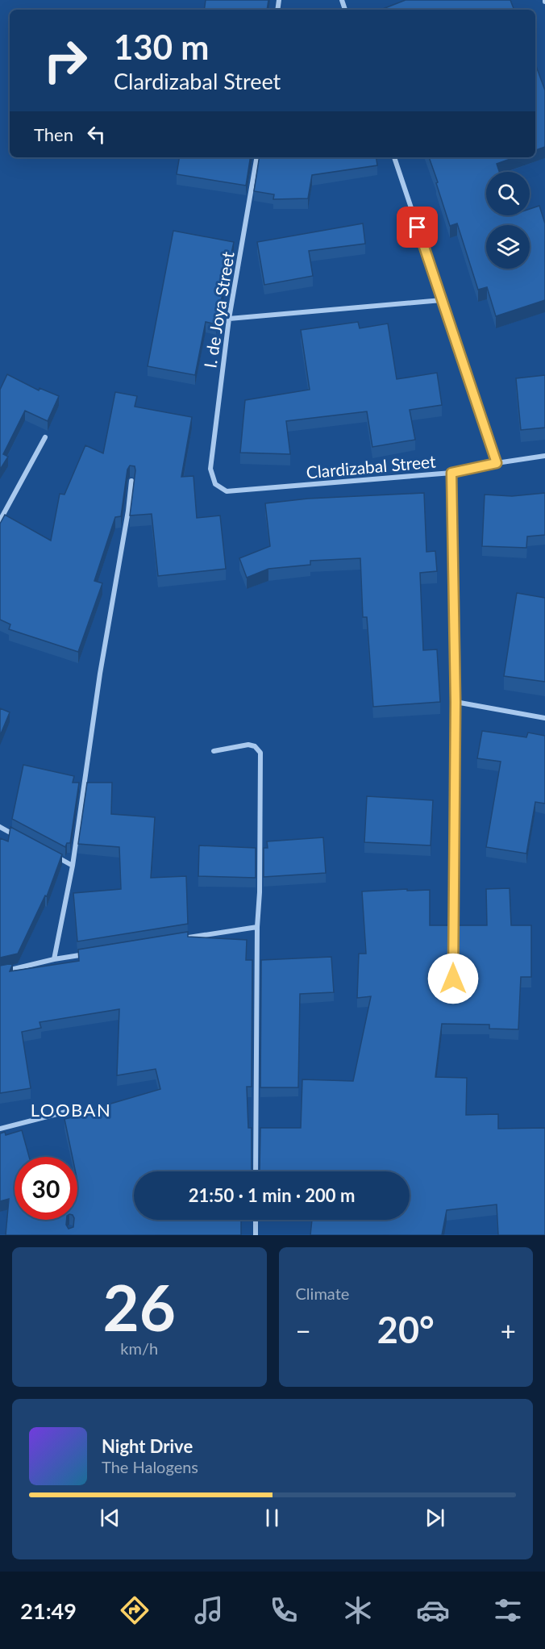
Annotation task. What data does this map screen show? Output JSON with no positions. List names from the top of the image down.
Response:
{
  "streets": {
    "street": ["I. de Joya Street", "Clardizabal Street"]
  },
  "crossings": [
    ["I. de Joya Street", "Clardizabal Street"]
  ],
  "districts": ["LOOBAN"],
  "page": {
    "turn": ["130 m", "Clardizabal Street"],
    "then": "Then",
    "limit": "30",
    "trip": "21:50 · 1 min · 200 m",
    "tile": [
      ["26", "km/h"],
      "Climate"
    ],
    "heat": ["−", "20°", "+"],
    "song": ["Night Drive", "The Halogens"],
    "tabs": "21:49"
  }
}
